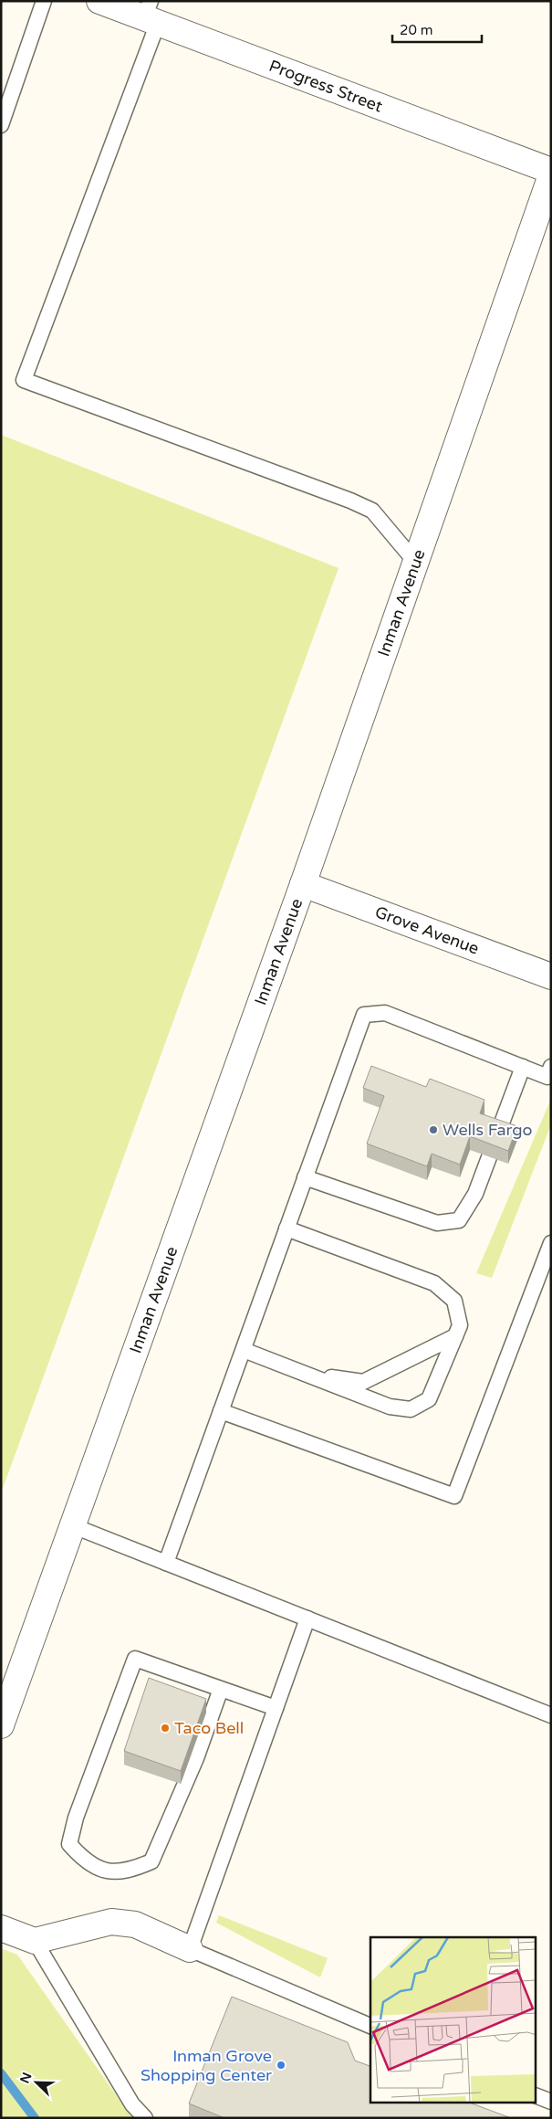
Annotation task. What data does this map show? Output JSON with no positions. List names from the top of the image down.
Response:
{
  "streets": {
    "main road": ["Progress Street", "Inman Avenue", "Grove Avenue"]
  },
  "crossings": [
    ["Inman Avenue", "Grove Avenue"]
  ],
  "places": ["Wells Fargo", "Taco Bell", "Inman Grove Shopping Center"],
  "scale_bar": "20 m",
  "north": "top left"
}
